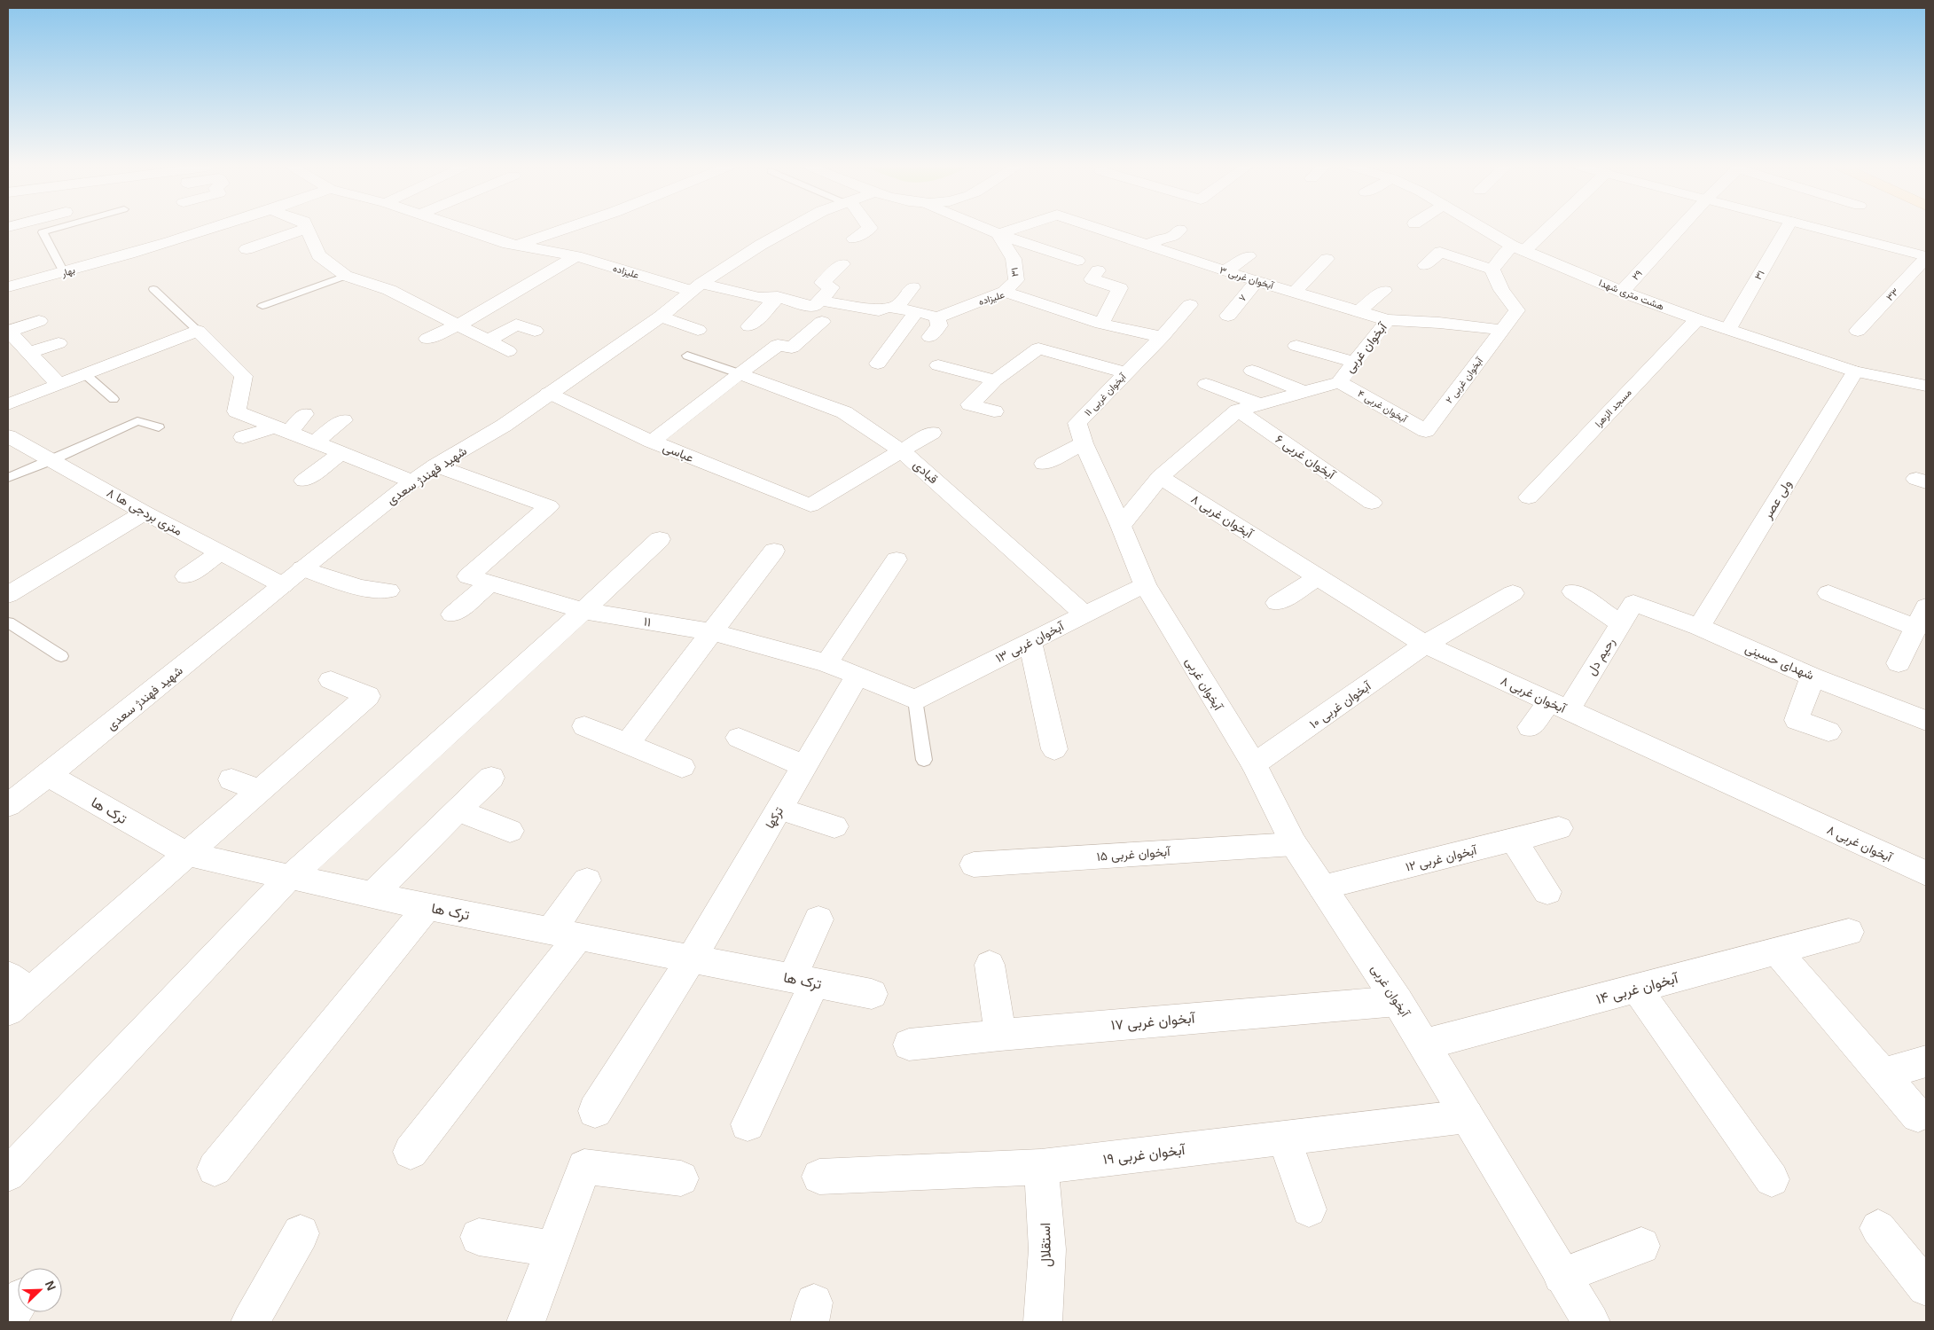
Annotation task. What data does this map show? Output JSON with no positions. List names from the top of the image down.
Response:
{
  "streets": {
    "street": [
      "بهار",
      "علیزاده",
      "۳۱",
      "۲۹",
      "آبخوان غربی ۳",
      "هشت متری شهدا",
      "۳۳",
      "۷",
      "آبخوان غربی",
      "آبخوان غربی ۲",
      "آبخوان غربی ۱۱",
      "آبخوان غربی ۴",
      "مسجد الزهرا",
      "عباسی",
      "آبخوان غربی ۶",
      "قبادی",
      "شهید فهندژ سعدی",
      "ولی عصر",
      "۸ متری بردجی ها",
      "آبخوان غربی ۸",
      "۱۱",
      "آبخوان غربی ۱۳",
      "رحیم دل",
      "شهدای حسینی",
      "آبخوان غربی ۱۰",
      "ترک ها",
      "ترکها",
      "آبخوان غربی ۱۵",
      "آبخوان غربی ۱۲",
      "آبخوان غربی ۱۴",
      "آبخوان غربی ۱۷",
      "آبخوان غربی ۱۹",
      "استقلال"
    ]
  },
  "crossings": [
    ["علیزاده", "۳۱"],
    ["علیزاده", "آبخوان غربی ۱۱"],
    ["علیزاده", "شهید فهندژ سعدی"],
    ["۳۱", "آبخوان غربی ۳"],
    ["۳۱", "هشت متری شهدا"],
    ["۲۹", "هشت متری شهدا"],
    ["آبخوان غربی ۳", "۷"],
    ["آبخوان غربی ۳", "آبخوان غربی"],
    ["هشت متری شهدا", "مسجد الزهرا"],
    ["هشت متری شهدا", "ولی عصر"],
    ["آبخوان غربی", "آبخوان غربی ۲"],
    ["آبخوان غربی", "آبخوان غربی ۱۱"],
    ["آبخوان غربی", "آبخوان غربی ۴"],
    ["آبخوان غربی", "آبخوان غربی ۶"],
    ["آبخوان غربی", "آبخوان غربی ۸"],
    ["آبخوان غربی", "آبخوان غربی ۱۳"],
    ["آبخوان غربی", "آبخوان غربی ۱۰"],
    ["آبخوان غربی", "آبخوان غربی ۱۵"],
    ["آبخوان غربی", "آبخوان غربی ۱۲"],
    ["آبخوان غربی", "آبخوان غربی ۱۴"],
    ["آبخوان غربی", "آبخوان غربی ۱۷"],
    ["آبخوان غربی", "آبخوان غربی ۱۹"],
    ["آبخوان غربی ۲", "آبخوان غربی ۴"],
    ["عباسی", "قبادی"],
    ["عباسی", "شهید فهندژ سعدی"],
    ["قبادی", "آبخوان غربی ۱۳"],
    ["شهید فهندژ سعدی", "۸ متری بردجی ها"],
    ["شهید فهندژ سعدی", "ترک ها"],
    ["ولی عصر", "شهدای حسینی"],
    ["آبخوان غربی ۸", "رحیم دل"],
    ["آبخوان غربی ۸", "آبخوان غربی ۱۰"],
    ["۱۱", "آبخوان غربی ۱۳"],
    ["۱۱", "ترکها"],
    ["رحیم دل", "شهدای حسینی"],
    ["ترک ها", "ترکها"],
    ["آبخوان غربی ۱۹", "استقلال"]
  ],
  "north": "top right"
}
